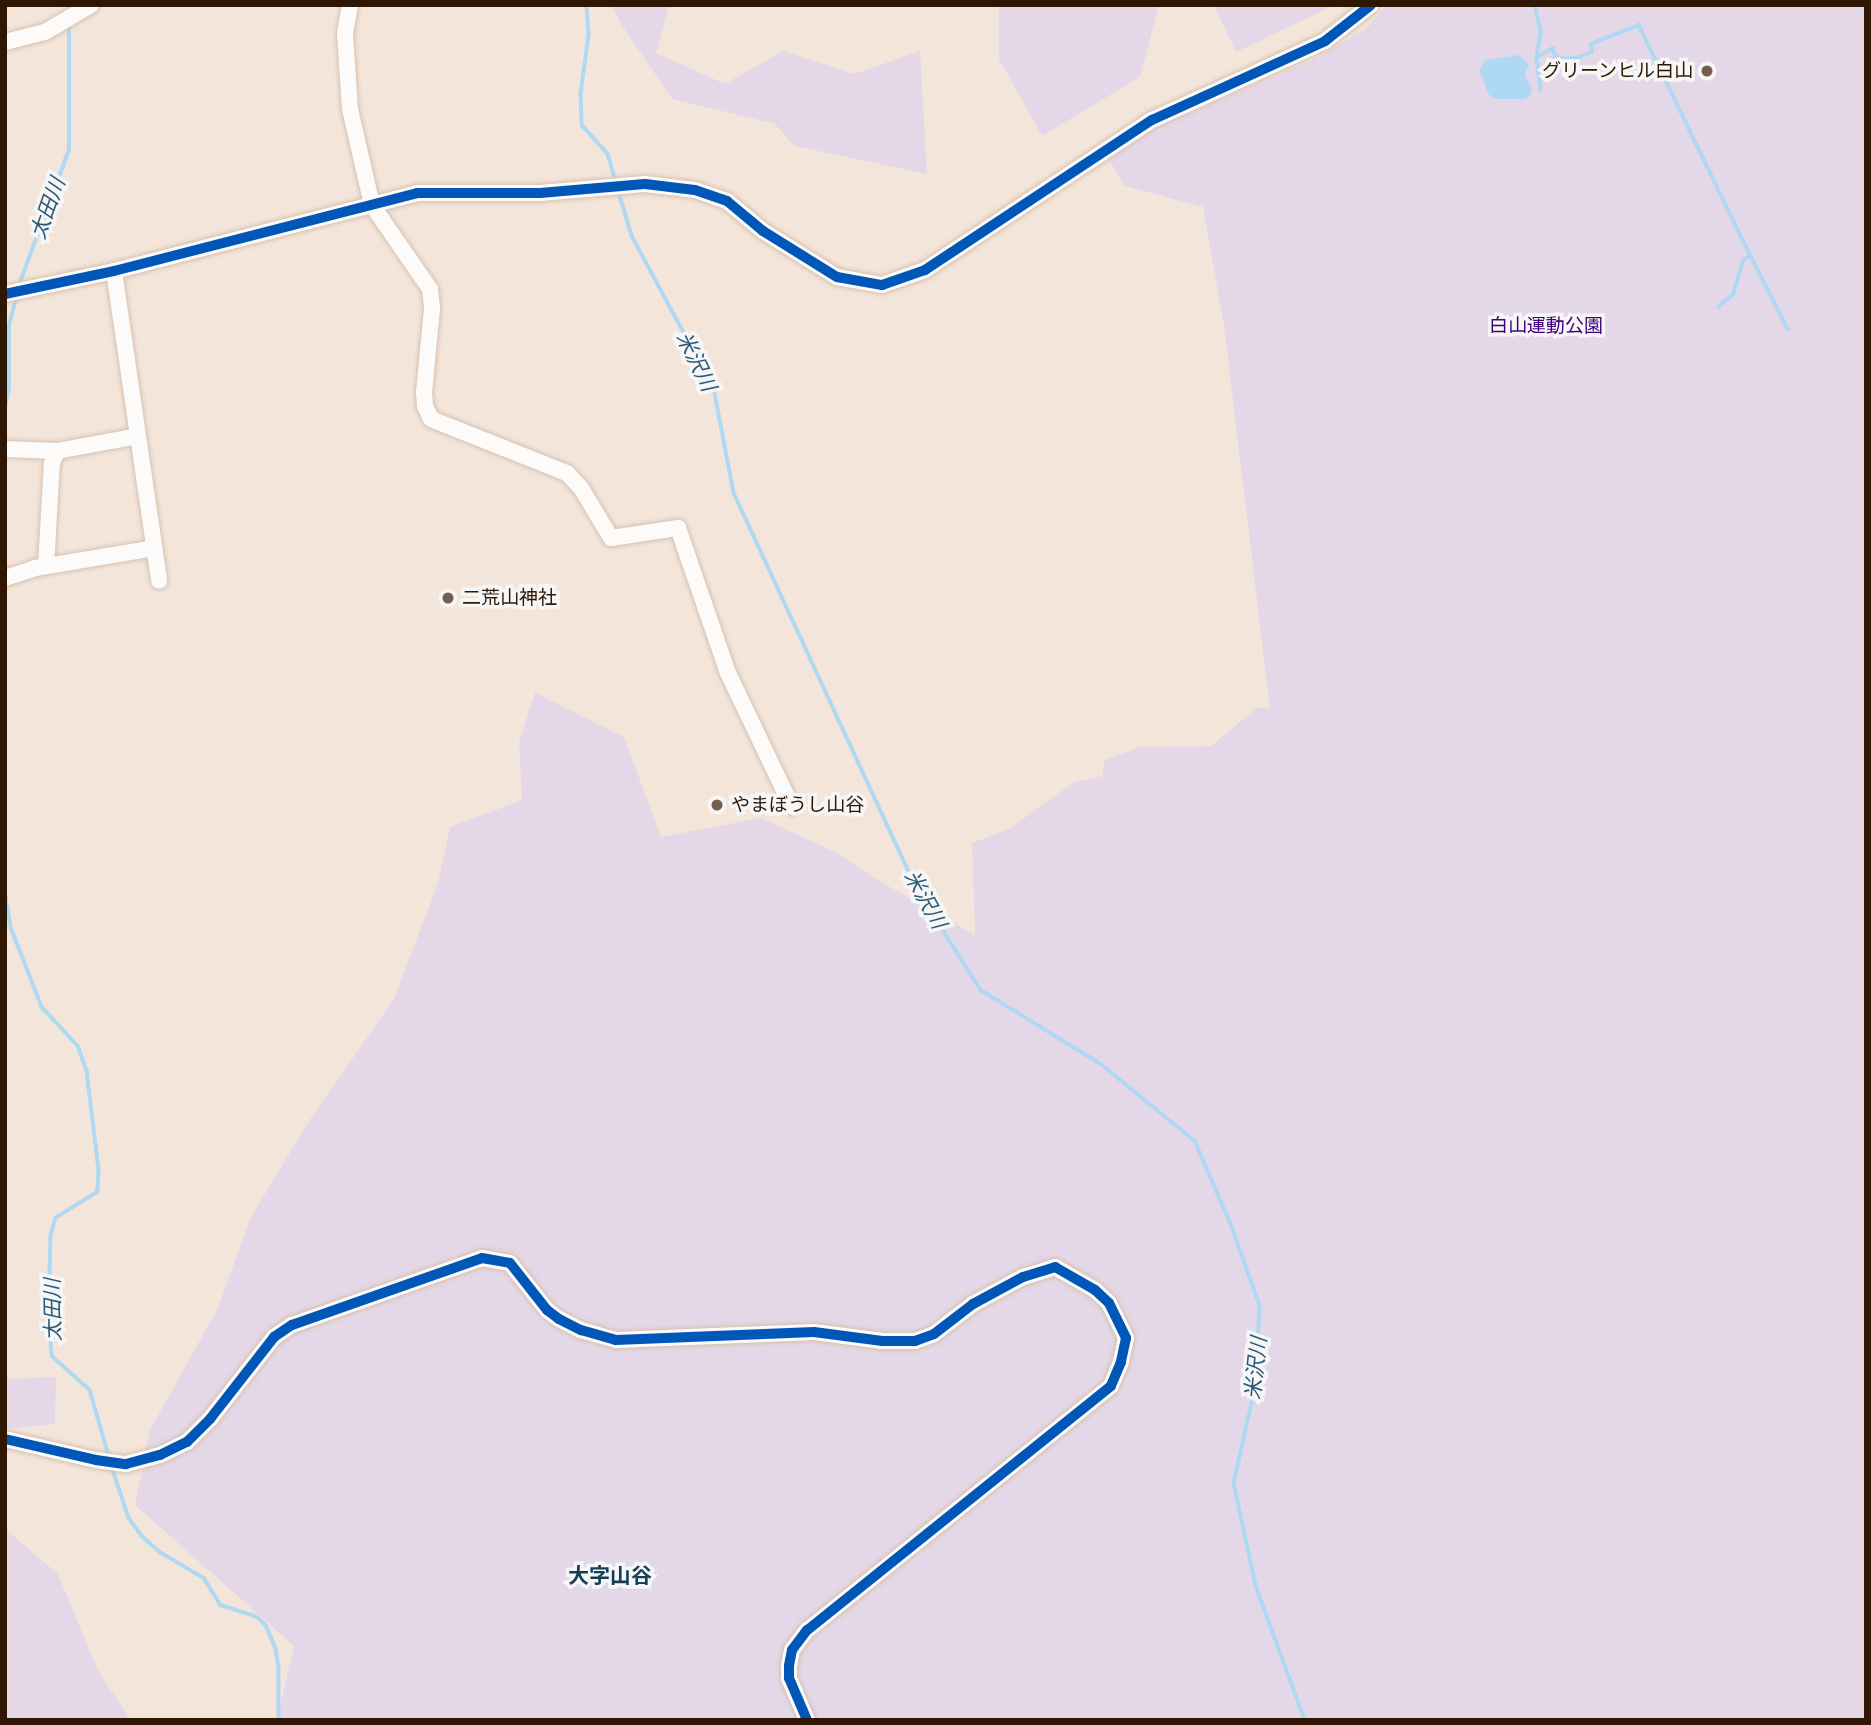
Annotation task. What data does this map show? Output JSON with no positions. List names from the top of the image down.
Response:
{
  "districts": ["大字山谷"],
  "water": ["太田川", "米沢川"],
  "parks": ["白山運動公園"],
  "places": ["グリーンヒル白山", "二荒山神社", "やまぼうし山谷"]
}
